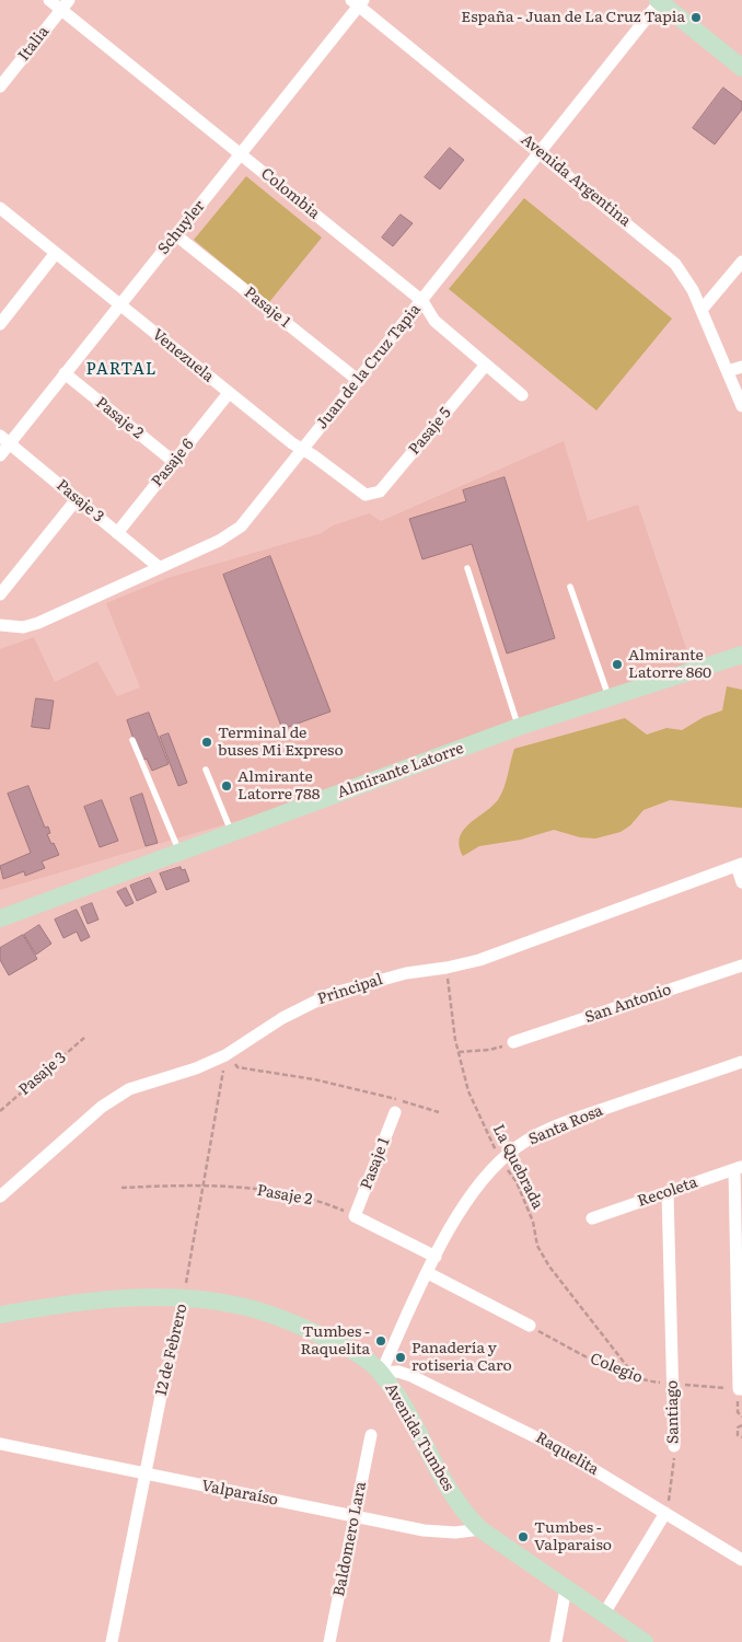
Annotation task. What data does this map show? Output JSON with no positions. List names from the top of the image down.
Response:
{
  "streets": {
    "main road": ["Almirante Latorre", "Avenida Tumbes"],
    "street": [
      "Italia",
      "Avenida Argentina",
      "Colombia",
      "Schuyler",
      "Pasaje 1",
      "Venezuela",
      "Juan de la Cruz Tapia",
      "Pasaje 2",
      "Pasaje 5",
      "Pasaje 6",
      "Pasaje 3",
      "Principal",
      "San Antonio",
      "Santa Rosa",
      "Recoleta",
      "12 de Febrero",
      "Santiago",
      "Raquelita",
      "Valparaíso",
      "Baldomero Lara"
    ],
    "path": ["La Quebrada", "Colegio"]
  },
  "crossings": [
    ["Italia", "Colombia"],
    ["Avenida Argentina", "Schuyler"],
    ["Avenida Argentina", "Juan de la Cruz Tapia"],
    ["Colombia", "Schuyler"],
    ["Colombia", "Juan de la Cruz Tapia"],
    ["Colombia", "Pasaje 5"],
    ["Schuyler", "Pasaje 1"],
    ["Schuyler", "Venezuela"],
    ["Schuyler", "Pasaje 2"],
    ["Schuyler", "Pasaje 3"],
    ["Pasaje 1", "Juan de la Cruz Tapia"],
    ["Pasaje 1", "Pasaje 2"],
    ["Venezuela", "Juan de la Cruz Tapia"],
    ["Venezuela", "Pasaje 5"],
    ["Venezuela", "Pasaje 6"],
    ["Juan de la Cruz Tapia", "Pasaje 3"],
    ["Pasaje 2", "Pasaje 6"],
    ["Pasaje 2", "12 de Febrero"],
    ["Pasaje 6", "Pasaje 3"],
    ["Principal", "La Quebrada"],
    ["Principal", "12 de Febrero"],
    ["Santa Rosa", "La Quebrada"],
    ["Santa Rosa", "Avenida Tumbes"],
    ["Santa Rosa", "Raquelita"],
    ["La Quebrada", "Colegio"],
    ["Recoleta", "Santiago"],
    ["12 de Febrero", "Avenida Tumbes"],
    ["12 de Febrero", "Valparaíso"],
    ["Colegio", "Santiago"],
    ["Santiago", "Raquelita"],
    ["Avenida Tumbes", "Raquelita"],
    ["Avenida Tumbes", "Valparaíso"],
    ["Valparaíso", "Baldomero Lara"]
  ],
  "districts": ["PARTAL"],
  "places": [
    "España - Juan de La Cruz Tapia",
    "Almirante Latorre 860",
    "Terminal de buses Mi Expreso",
    "Almirante Latorre 788",
    "Tumbes - Raquelita",
    "Panadería y rotiseria Caro",
    "Tumbes - Valparaiso"
  ]
}
